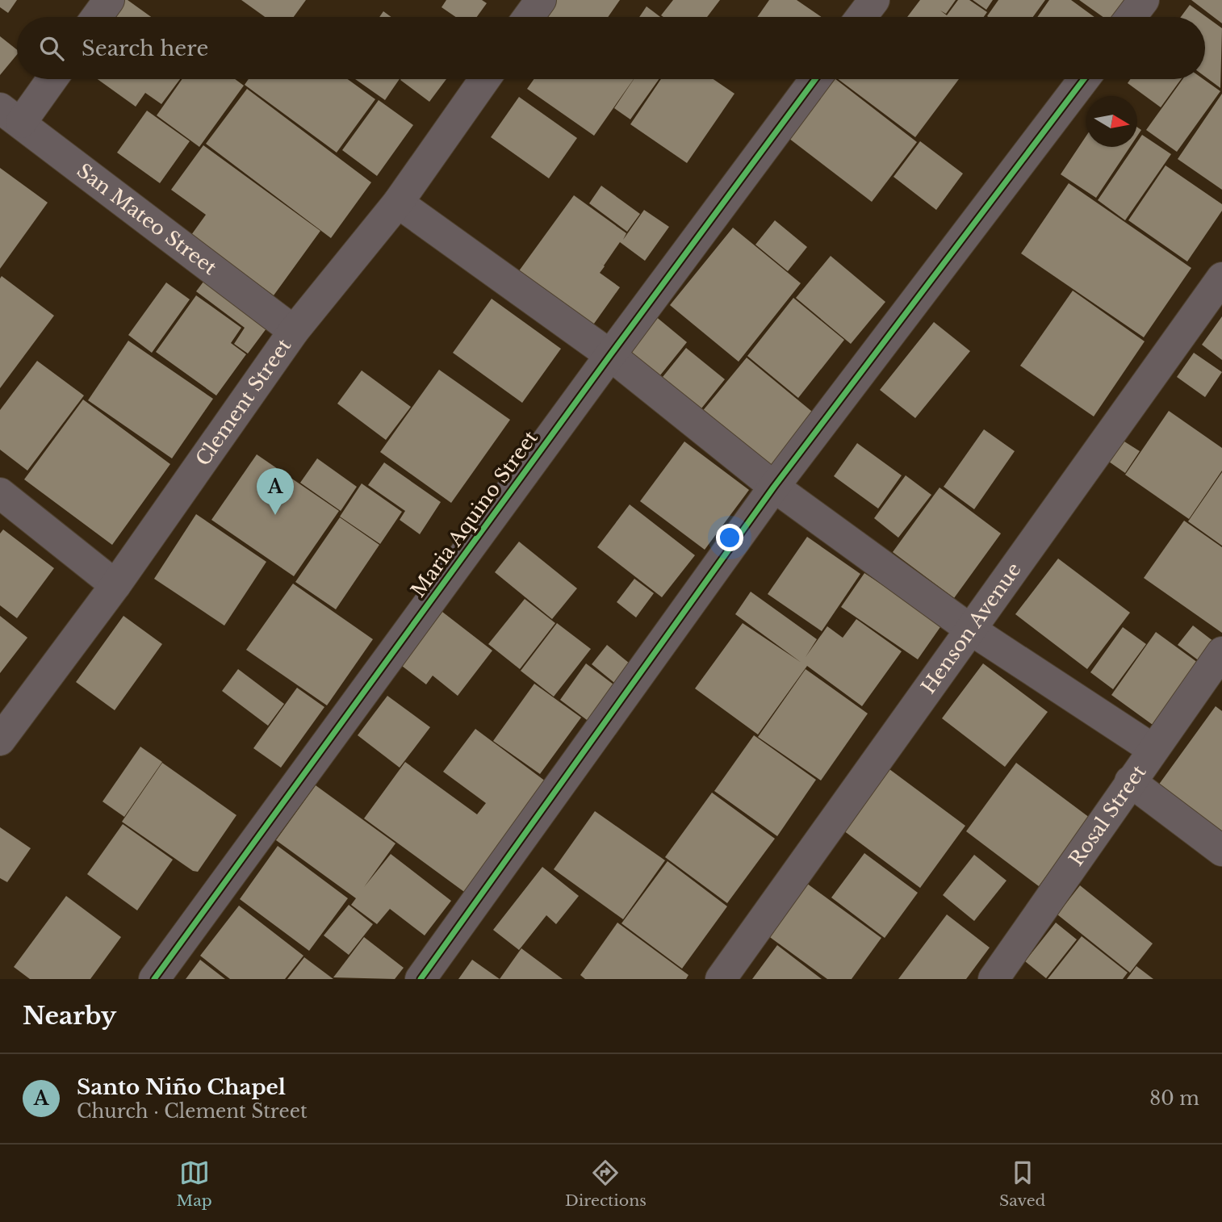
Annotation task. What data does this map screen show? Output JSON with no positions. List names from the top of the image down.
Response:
{
  "streets": {
    "street": [
      "San Mateo Street",
      "Clement Street",
      "Maria Aquino Street",
      "Henson Avenue",
      "Rosal Street"
    ]
  },
  "crossings": [
    ["San Mateo Street", "Clement Street"]
  ],
  "north": "right",
  "page": {
    "search": "Search here",
    "pins": "A",
    "heading": "Nearby",
    "list": [
      {
        "mark": "A",
        "name": "Santo Niño Chapel",
        "note": "Church · Clement Street",
        "value": "80 m"
      }
    ],
    "nav": ["Map", "Directions", "Saved"]
  }
}
